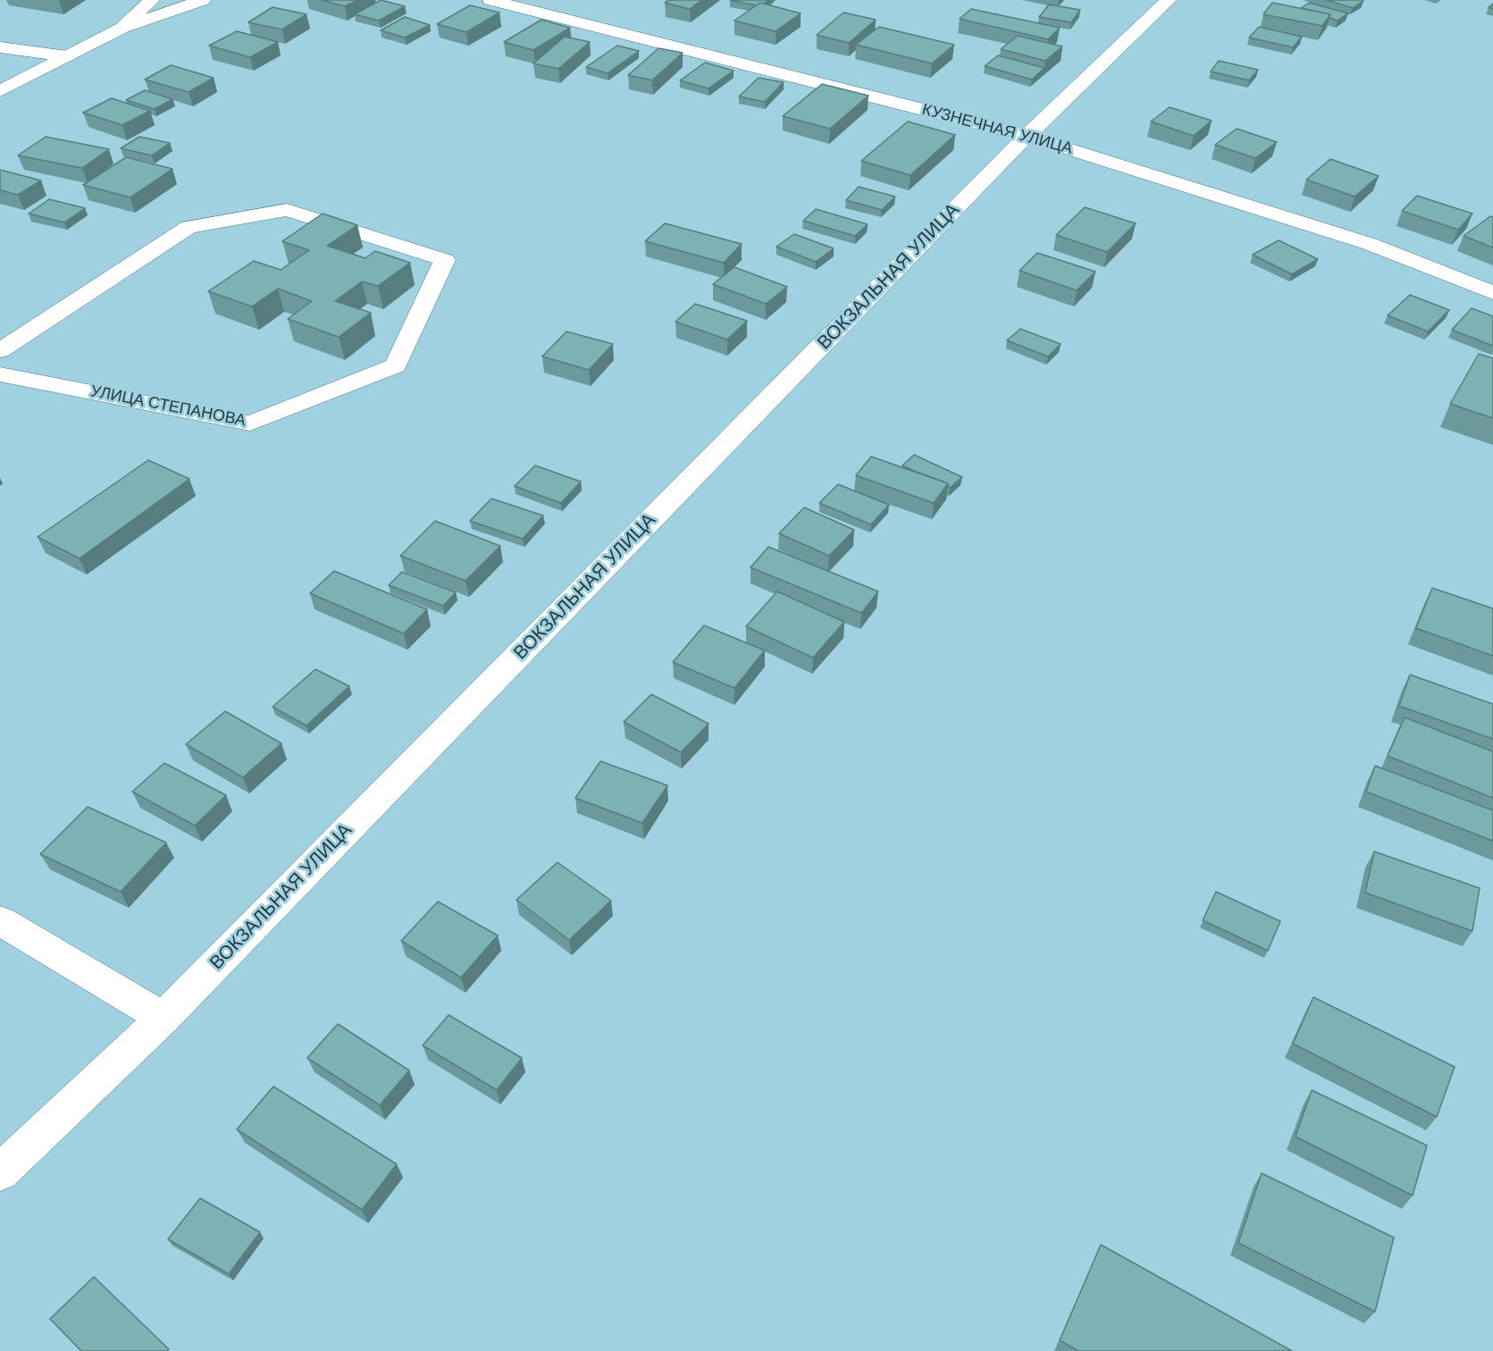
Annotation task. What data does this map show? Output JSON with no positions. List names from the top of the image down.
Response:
{
  "streets": {
    "street": ["КУЗНЕЧНАЯ УЛИЦА", "ВОКЗАЛЬНАЯ УЛИЦА", "УЛИЦА СТЕПАНОВА"]
  },
  "crossings": [
    ["КУЗНЕЧНАЯ УЛИЦА", "ВОКЗАЛЬНАЯ УЛИЦА"]
  ]
}
